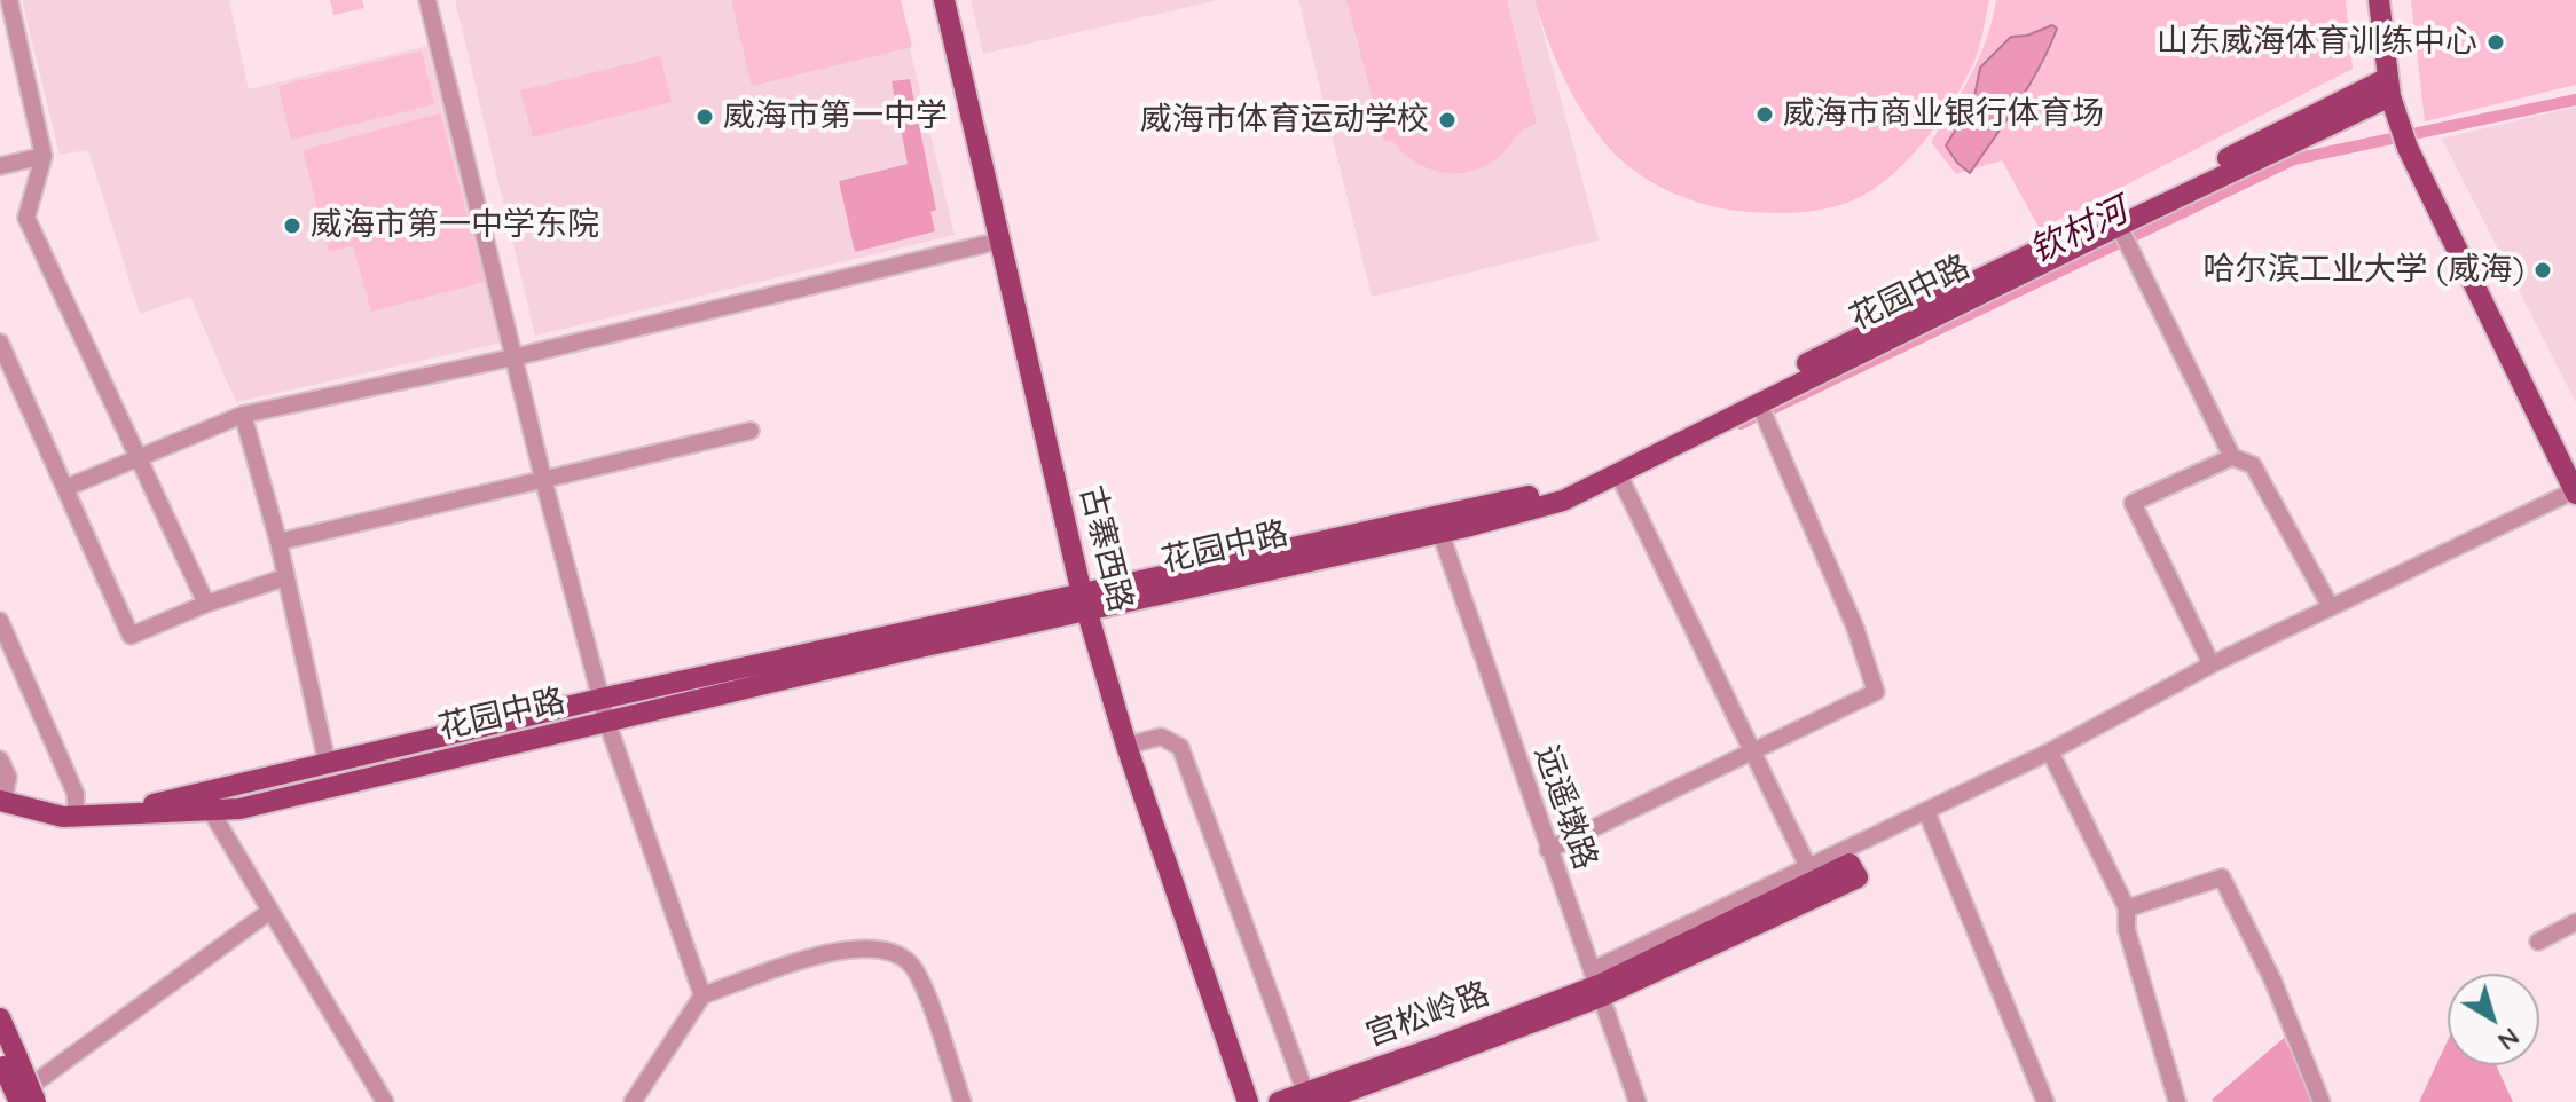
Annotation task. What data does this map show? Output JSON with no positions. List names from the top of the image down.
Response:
{
  "streets": {
    "main road": ["花园中路", "古寨西路", "宫松岭路"],
    "street": ["远遥墩路"]
  },
  "crossings": [
    ["花园中路", "古寨西路"],
    ["花园中路", "远遥墩路"],
    ["远遥墩路", "宫松岭路"]
  ],
  "water": ["钦村河"],
  "places": [
    "山东威海体育训练中心",
    "威海市商业银行体育场",
    "威海市第一中学",
    "威海市体育运动学校",
    "威海市第一中学东院",
    "哈尔滨工业大学 (威海)"
  ],
  "north": "bottom right"
}
